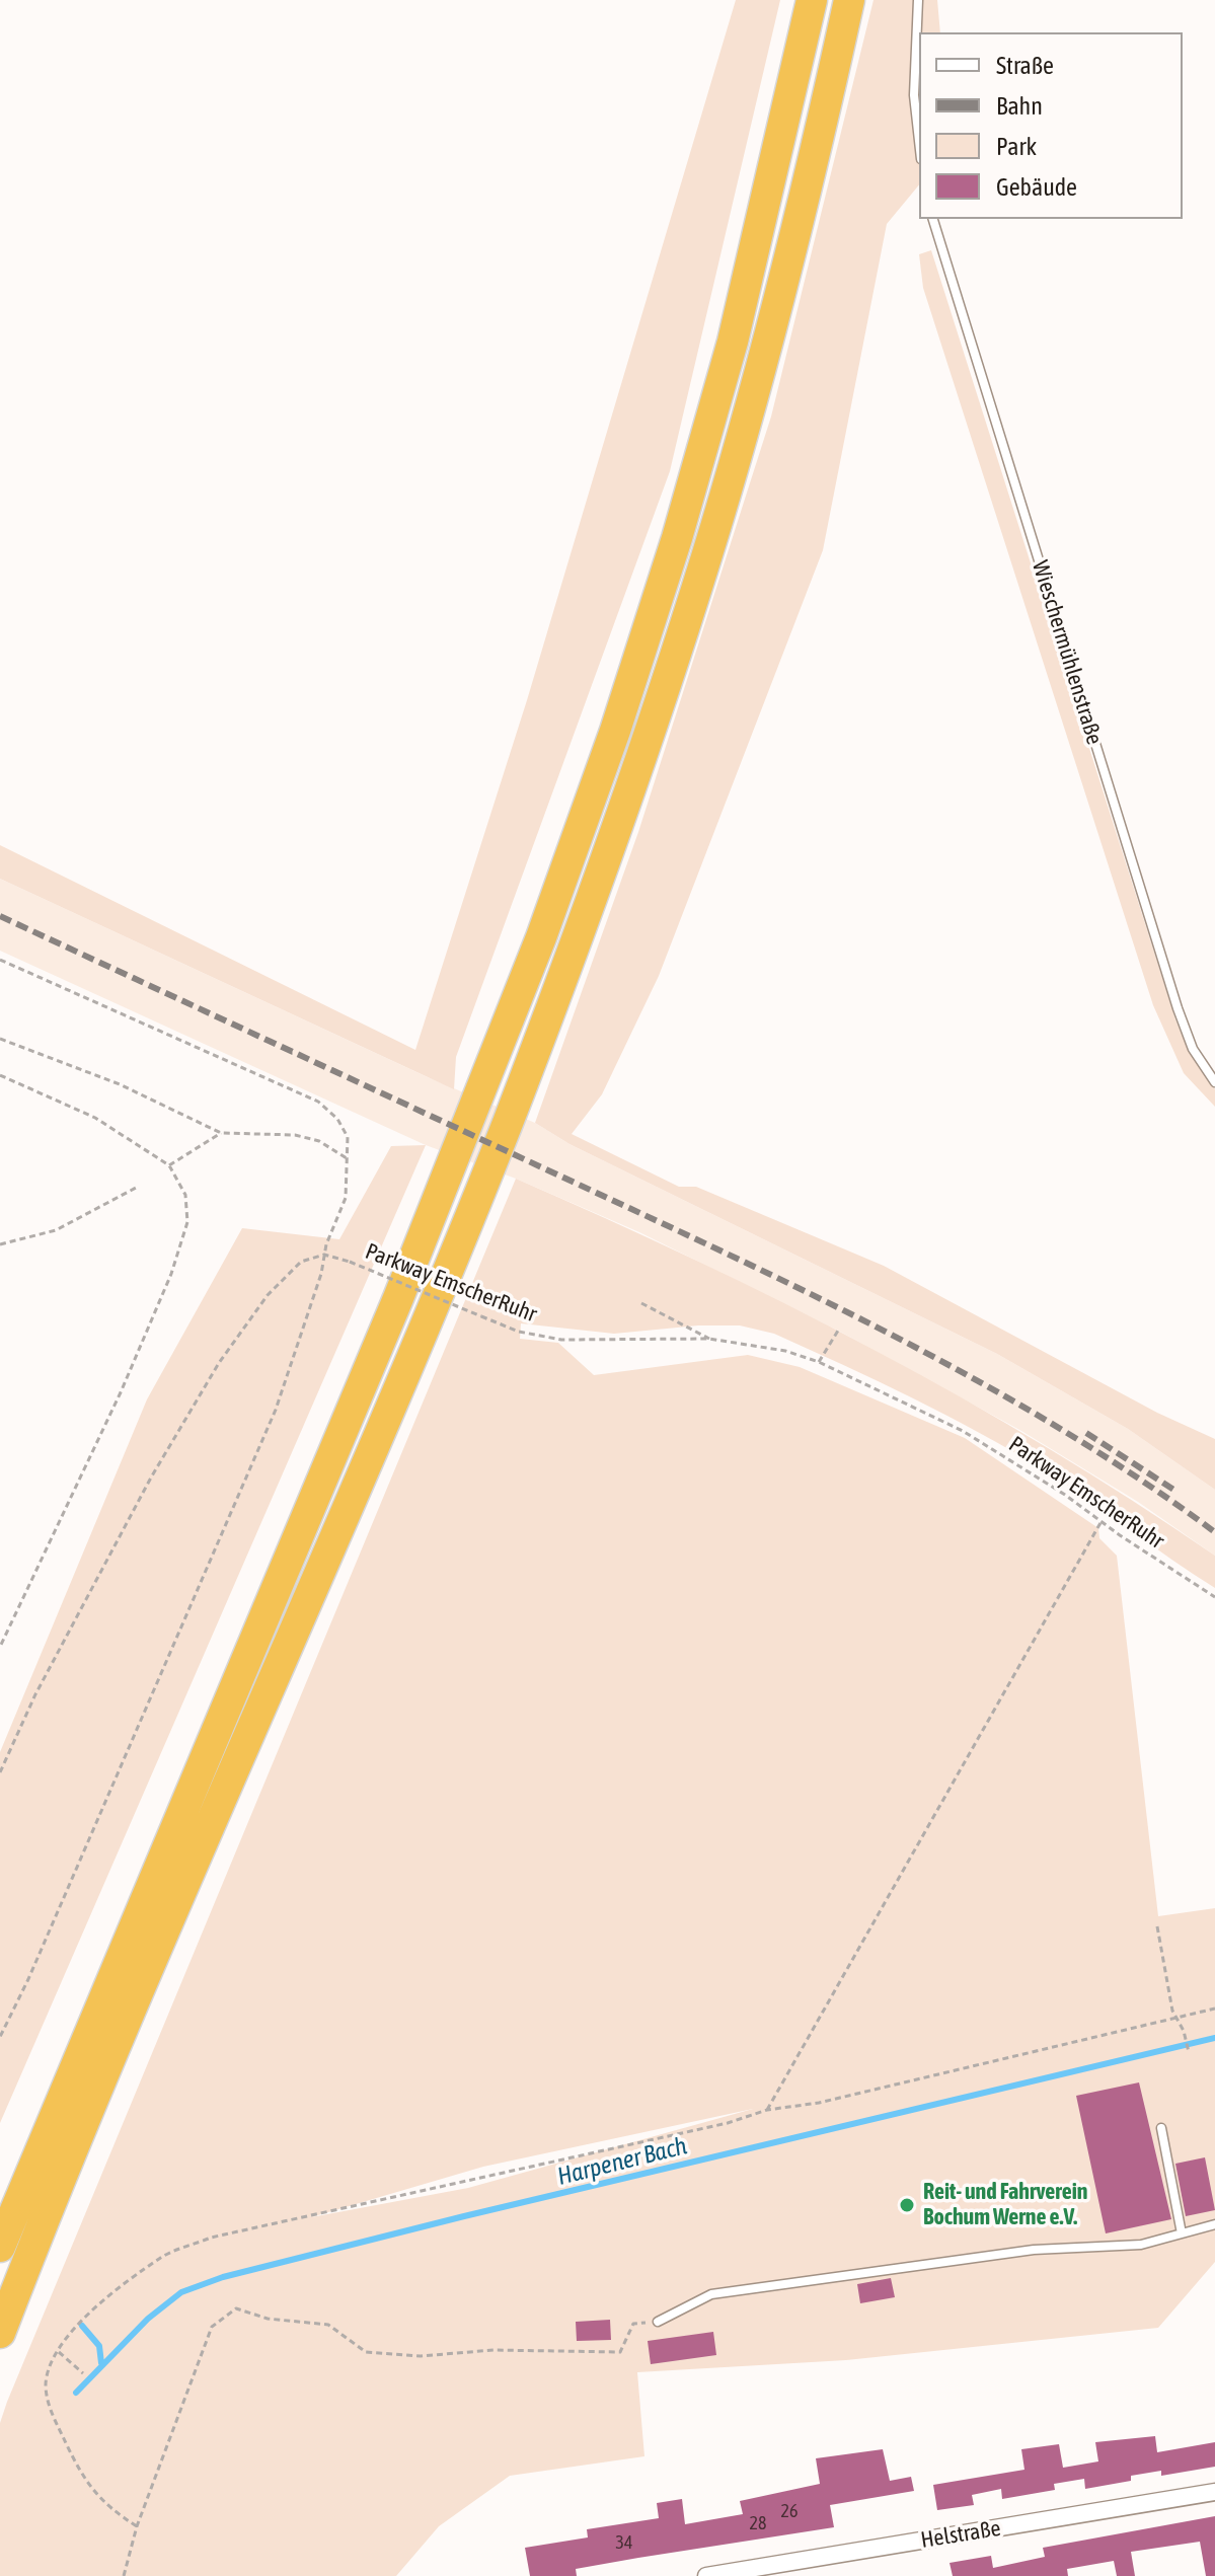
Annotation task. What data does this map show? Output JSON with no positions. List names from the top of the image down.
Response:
{
  "streets": {
    "street": ["Helstraße"],
    "lane": ["Wieschermühlenstraße"],
    "path": ["Parkway EmscherRuhr"]
  },
  "water": ["Harpener Bach"],
  "places": ["Reit- und Fahrverein Bochum Werne e.V."],
  "house_numbers": ["26", "28", "34"],
  "legend": [
    "Straße",
    "Bahn",
    "Park",
    "Gebäude"
  ]
}
